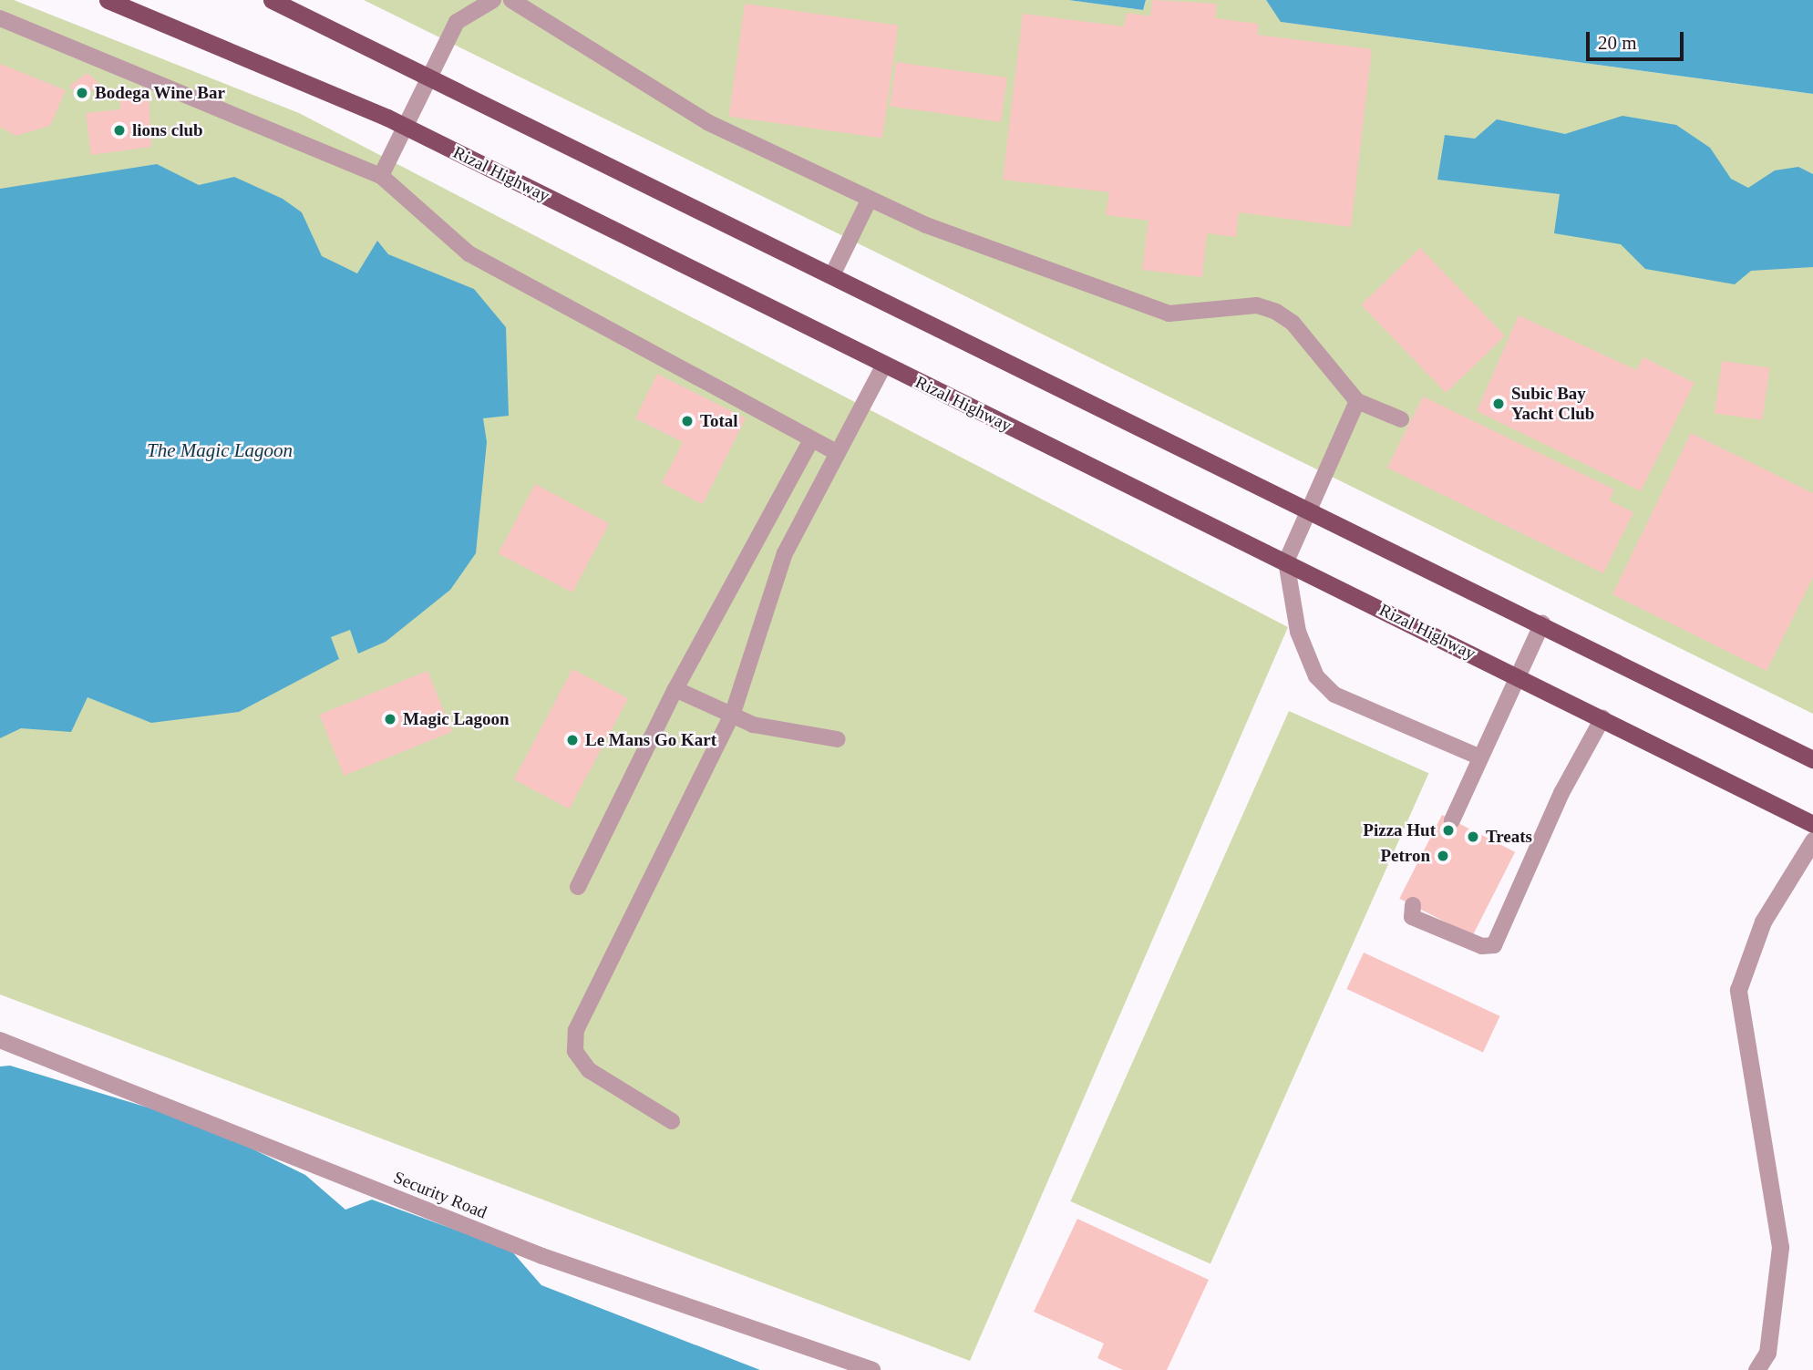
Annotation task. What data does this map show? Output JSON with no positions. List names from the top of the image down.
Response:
{
  "streets": {
    "main road": ["Rizal Highway"],
    "lane": ["Security Road"]
  },
  "water": ["The Magic Lagoon"],
  "places": [
    "Bodega Wine Bar",
    "lions club",
    "Subic Bay Yacht Club",
    "Total",
    "Magic Lagoon",
    "Le Mans Go Kart",
    "Pizza Hut",
    "Treats",
    "Petron"
  ],
  "scale_bar": "20 m"
}
